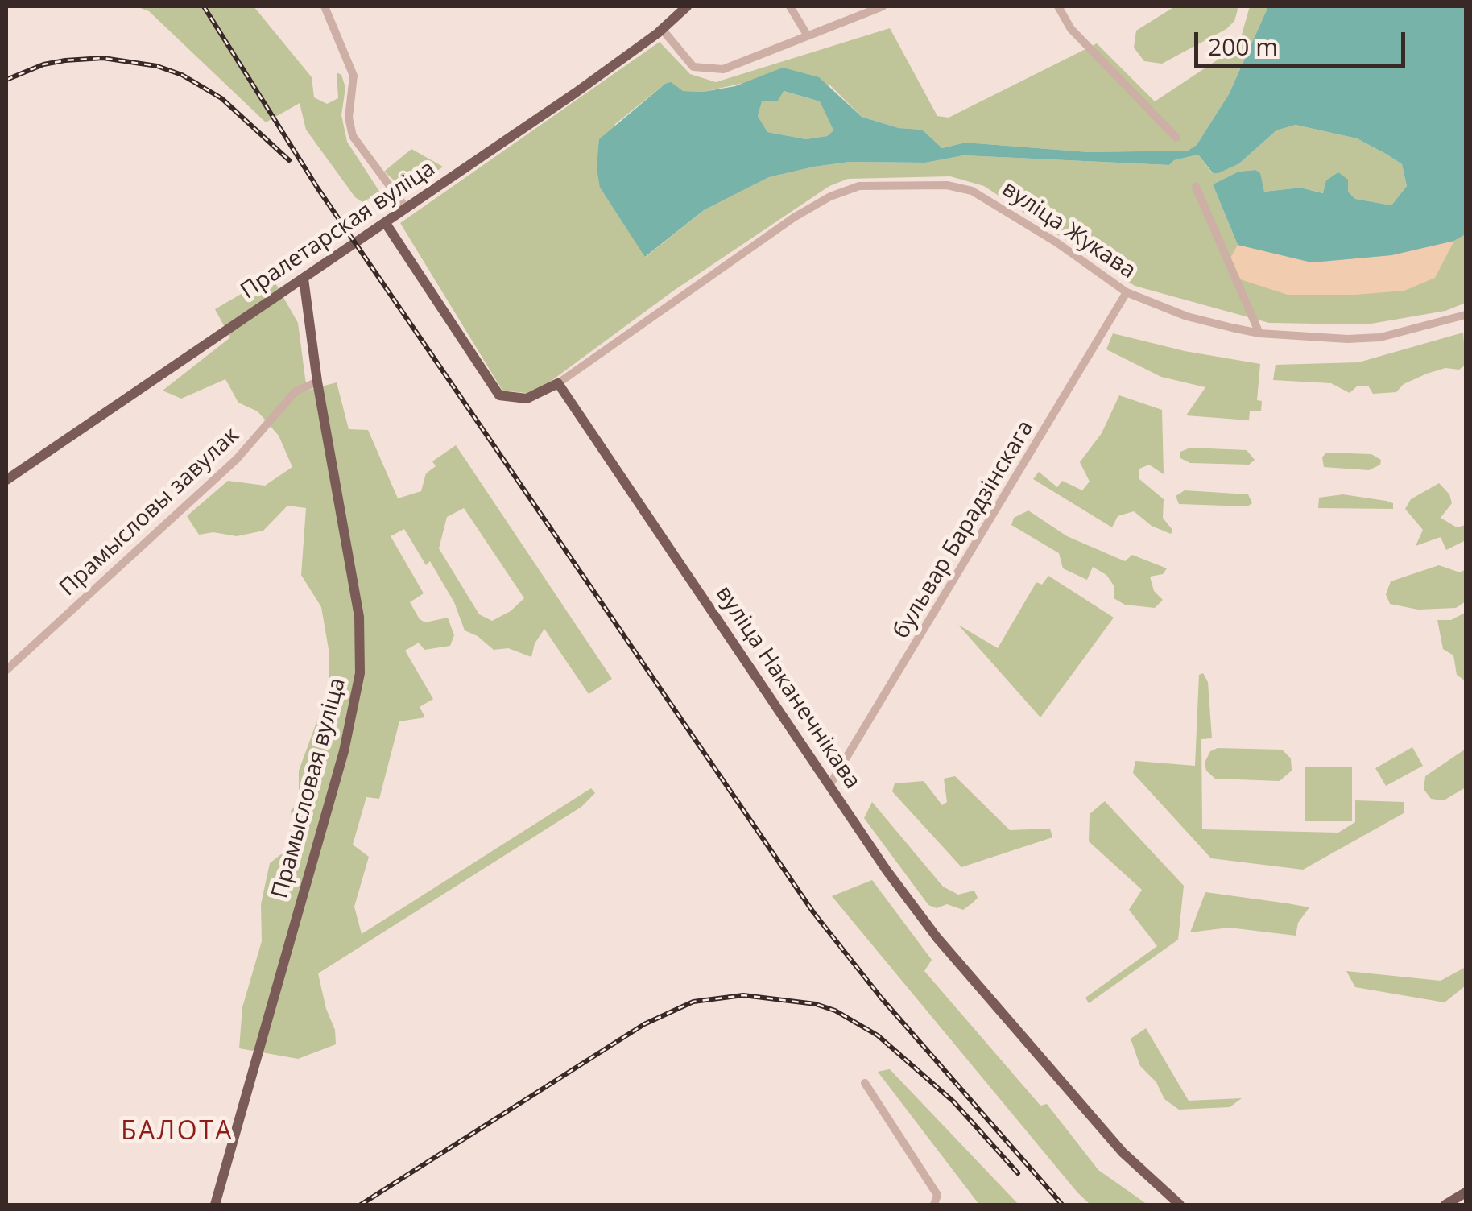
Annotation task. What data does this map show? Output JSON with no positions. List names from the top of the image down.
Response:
{
  "streets": {
    "main road": ["Пралетарская вуліца", "вуліца Наканечнікава", "Прамысловая вуліца"],
    "street": ["вуліца Жукава", "Прамысловы завулак", "бульвар Барадзінскага"]
  },
  "crossings": [
    ["Пралетарская вуліца", "Прамысловая вуліца"],
    ["вуліца Жукава", "бульвар Барадзінскага"],
    ["вуліца Жукава", "вуліца Наканечнікава"],
    ["Прамысловы завулак", "Прамысловая вуліца"],
    ["бульвар Барадзінскага", "вуліца Наканечнікава"]
  ],
  "districts": ["БАЛОТА"],
  "scale_bar": "200 m"
}
